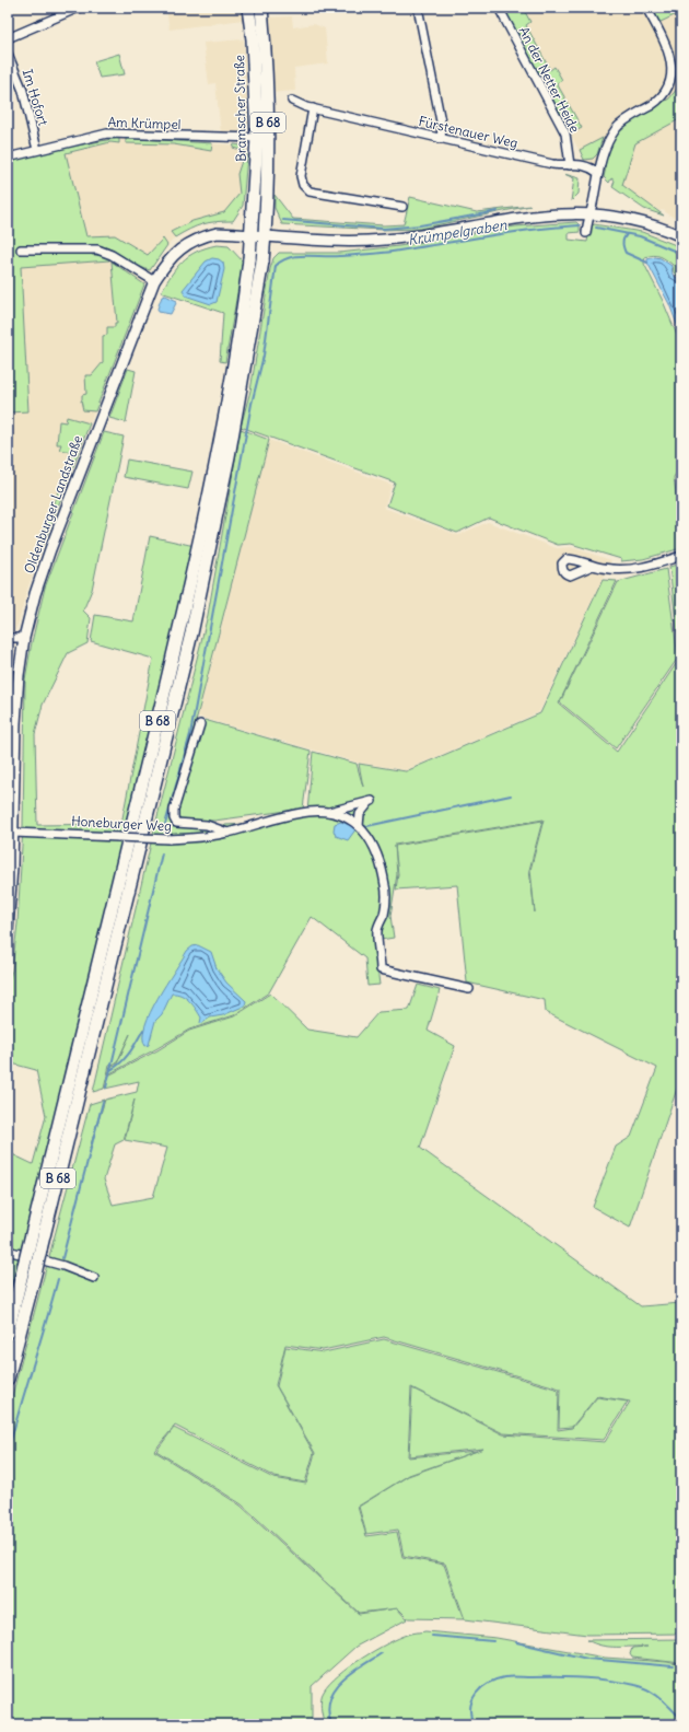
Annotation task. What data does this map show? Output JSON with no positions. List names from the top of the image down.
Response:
{
  "streets": {
    "main road": ["Bramscher Straße", "B 68"],
    "street": [
      "An der Netter Heide",
      "Im Hofort",
      "Am Krümpel",
      "Fürstenauer Weg",
      "Oldenburger Landstraße",
      "Honeburger Weg"
    ]
  },
  "crossings": [
    ["An der Netter Heide", "Fürstenauer Weg"],
    ["Im Hofort", "Am Krümpel"],
    ["Bramscher Straße", "B 68"],
    ["Bramscher Straße", "Am Krümpel"],
    ["Bramscher Straße", "Oldenburger Landstraße"],
    ["B 68", "Oldenburger Landstraße"],
    ["Oldenburger Landstraße", "Honeburger Weg"]
  ],
  "water": ["Krümpelgraben"]
}
